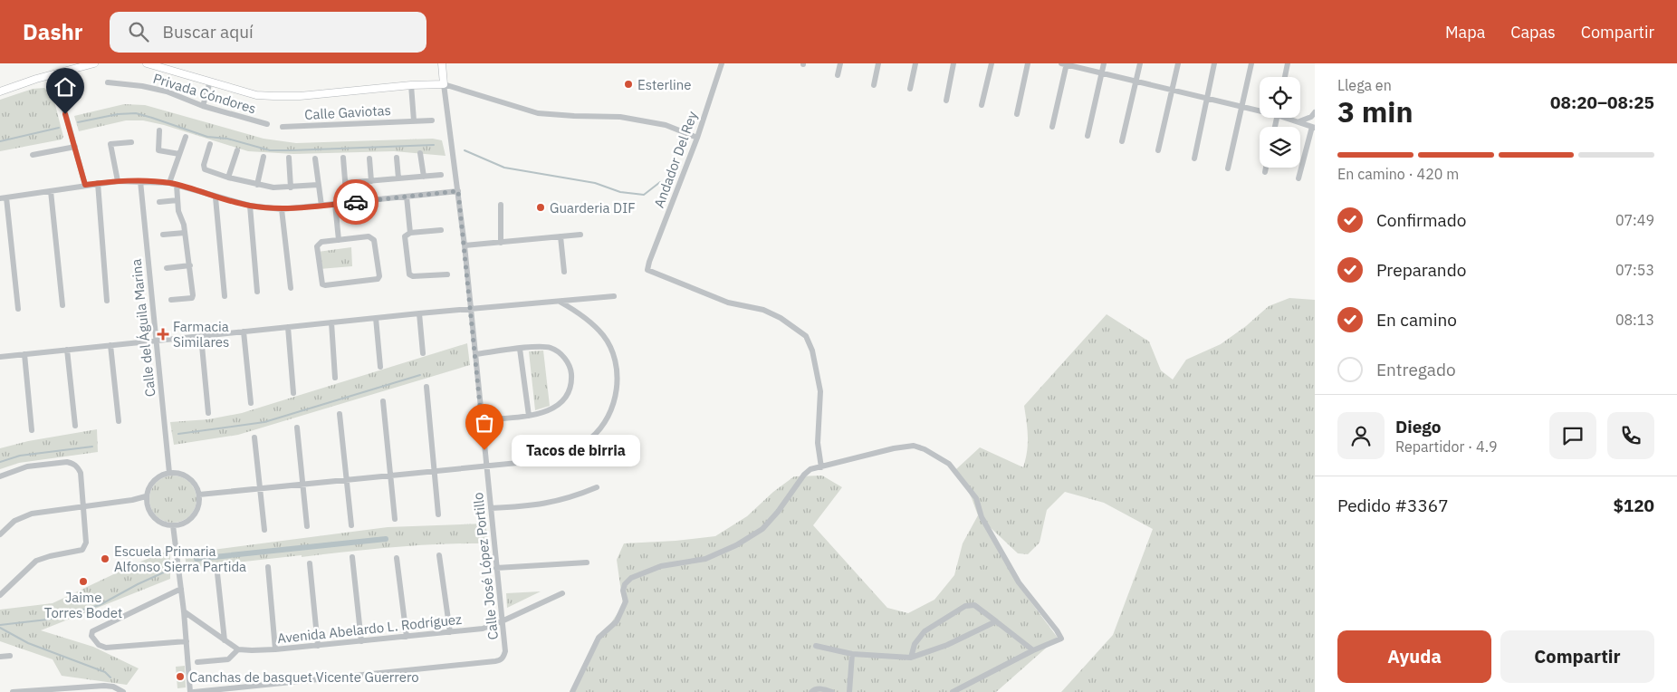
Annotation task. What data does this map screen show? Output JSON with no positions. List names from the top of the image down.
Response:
{
  "streets": {
    "street": [
      "Privada Cóndores",
      "Calle Gaviotas",
      "Andador Del Rey",
      "Calle del Águila Marina",
      "Calle José López Portillo",
      "Avenida Abelardo L. Rodríguez"
    ]
  },
  "crossings": [
    ["Calle José López Portillo", "Avenida Abelardo L. Rodríguez"]
  ],
  "places": {
    "other": [
      "Esterline",
      "Guarderia DIF",
      "Tacos de birria",
      "Escuela Primaria Alfonso Sierra Partida",
      "Jaime Torres Bodet",
      "Canchas de basquet Vicente Guerrero"
    ],
    "health": ["Farmacia Similares"]
  },
  "page": {
    "header": "Dashr",
    "search": "Buscar aquí",
    "nav": ["Mapa", "Capas", "Compartir"],
    "heading": ["3 min", "Llega en", "08:20–08:25"],
    "panel": [
      "Diego",
      "Repartidor · 4.9",
      "Pedido #3367",
      "$120"
    ],
    "bar": "En camino · 420 m",
    "list": [
      ["Confirmado", "07:49"],
      ["Preparando", "07:53"],
      ["En camino", "08:13"],
      "Entregado"
    ],
    "bubble": "Tacos de birria",
    "buttons": ["Ayuda", "Compartir"]
  }
}
